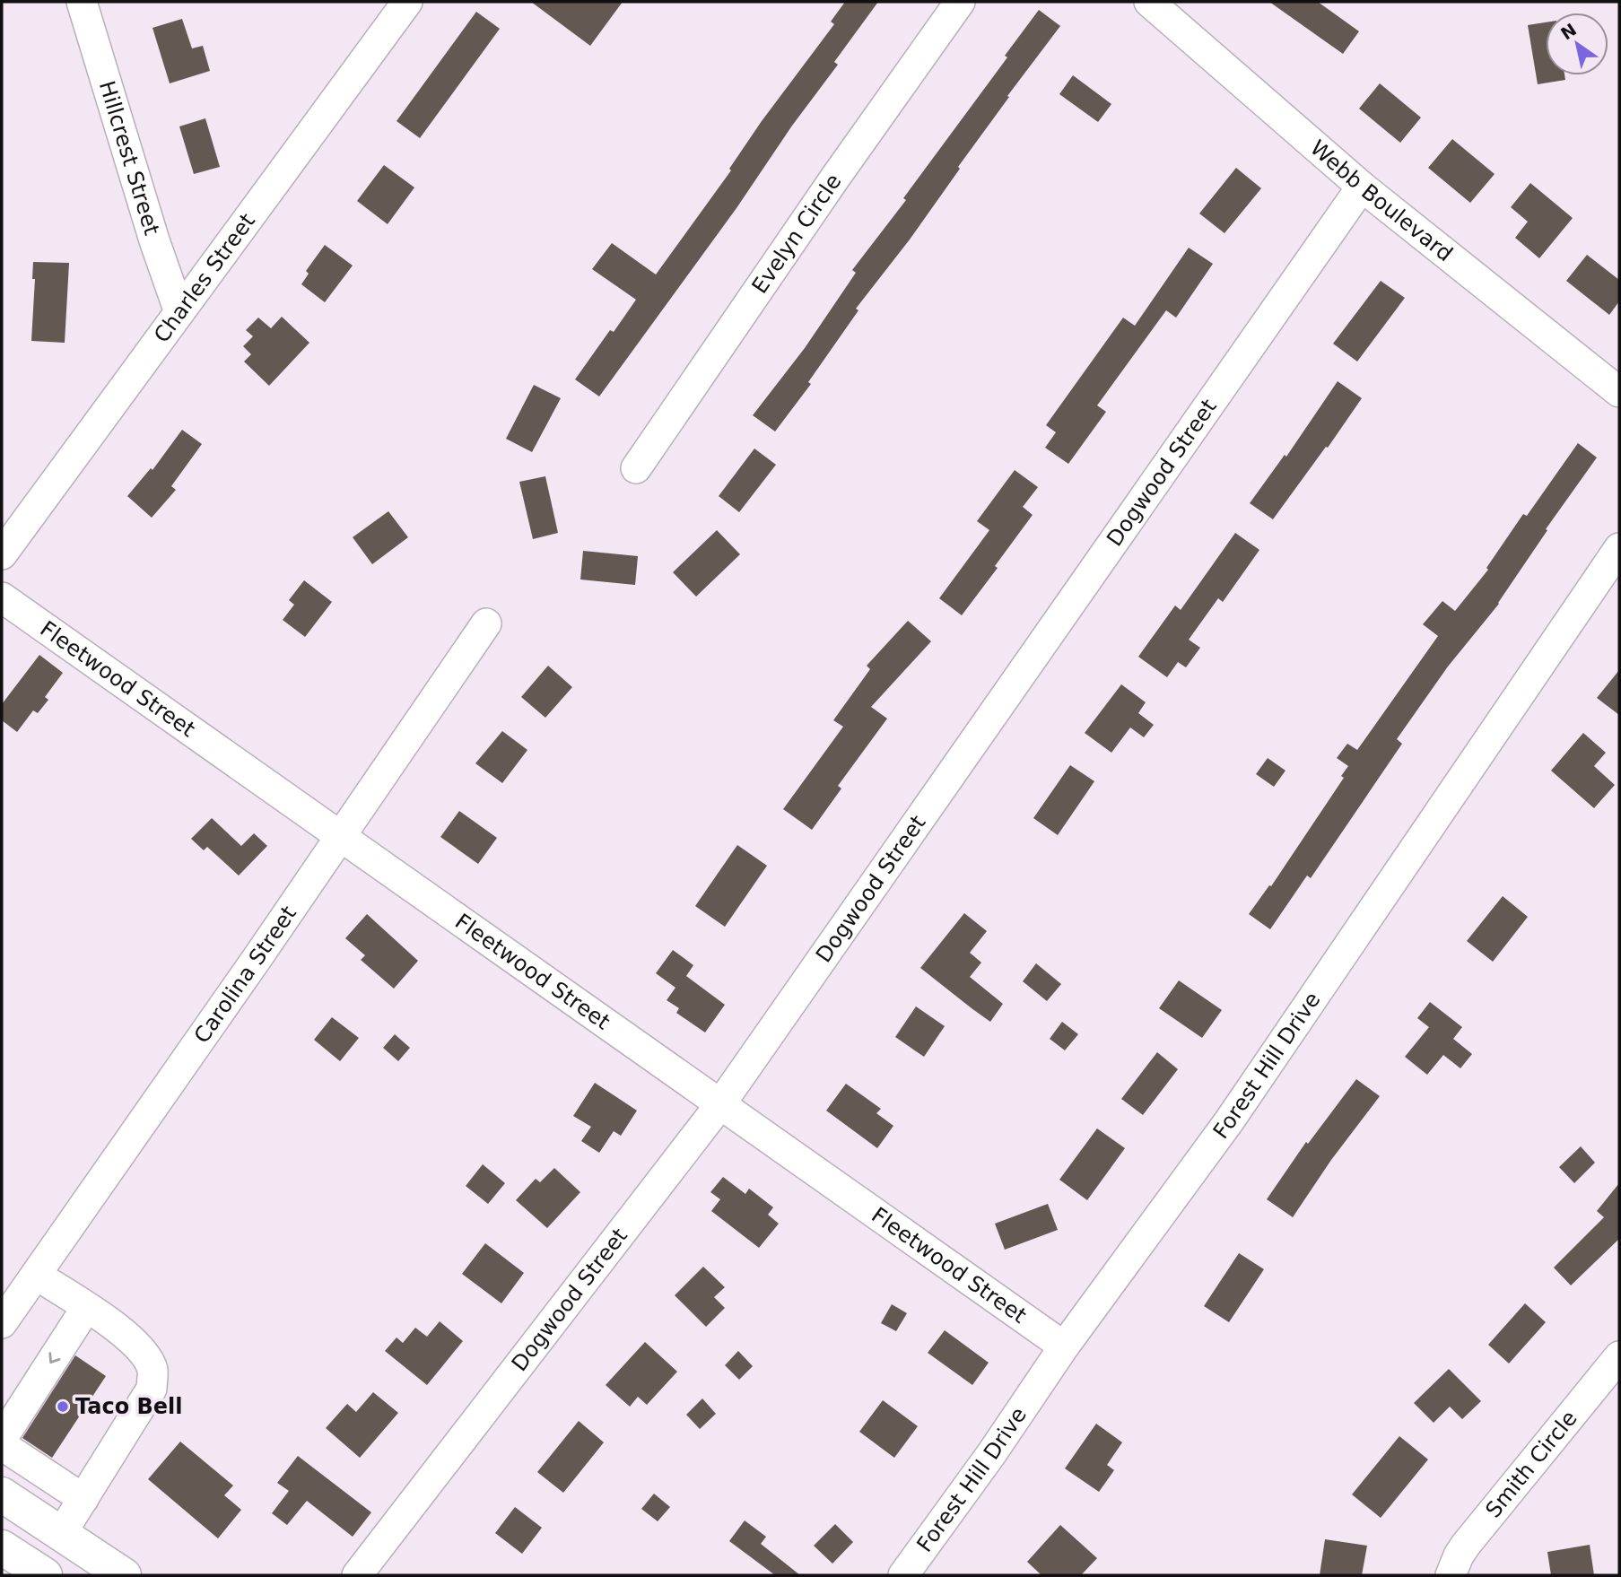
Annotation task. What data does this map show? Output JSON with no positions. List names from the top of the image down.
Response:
{
  "streets": {
    "street": [
      "Hillcrest Street",
      "Webb Boulevard",
      "Evelyn Circle",
      "Charles Street",
      "Dogwood Street",
      "Fleetwood Street",
      "Carolina Street",
      "Forest Hill Drive",
      "Smith Circle"
    ]
  },
  "crossings": [
    ["Hillcrest Street", "Charles Street"],
    ["Webb Boulevard", "Dogwood Street"],
    ["Dogwood Street", "Fleetwood Street"],
    ["Fleetwood Street", "Carolina Street"],
    ["Fleetwood Street", "Forest Hill Drive"]
  ],
  "places": ["Taco Bell"],
  "north": "top left"
}
